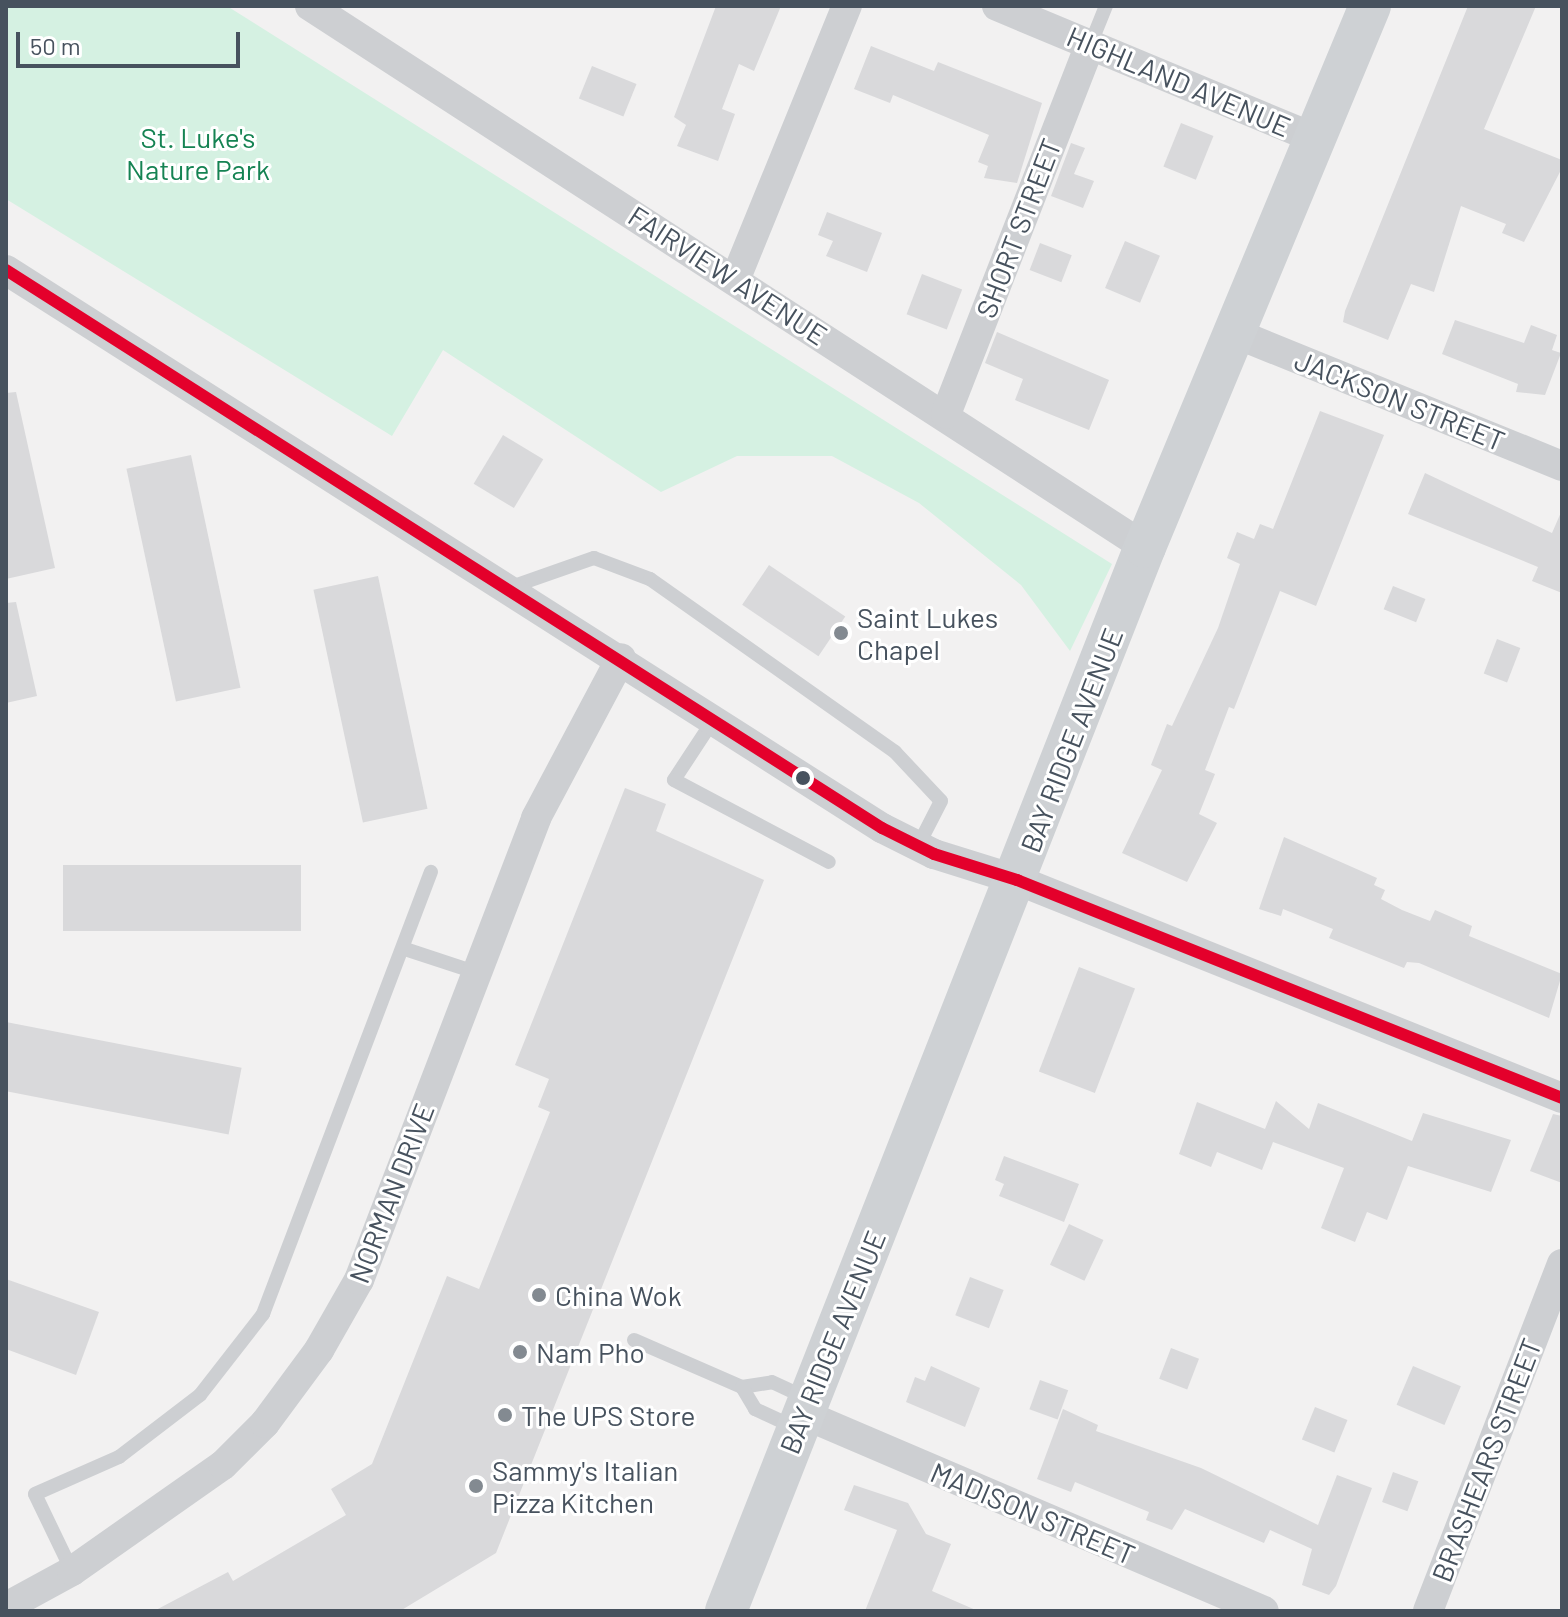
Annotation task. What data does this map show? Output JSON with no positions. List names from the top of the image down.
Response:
{
  "streets": {
    "main road": ["BAY RIDGE AVENUE"],
    "street": [
      "HIGHLAND AVENUE",
      "SHORT STREET",
      "FAIRVIEW AVENUE",
      "JACKSON STREET",
      "NORMAN DRIVE",
      "BRASHEARS STREET",
      "MADISON STREET"
    ]
  },
  "crossings": [
    ["HIGHLAND AVENUE", "SHORT STREET"],
    ["HIGHLAND AVENUE", "BAY RIDGE AVENUE"],
    ["SHORT STREET", "FAIRVIEW AVENUE"],
    ["FAIRVIEW AVENUE", "BAY RIDGE AVENUE"],
    ["JACKSON STREET", "BAY RIDGE AVENUE"],
    ["BAY RIDGE AVENUE", "MADISON STREET"]
  ],
  "parks": ["St. Luke's Nature Park"],
  "places": [
    "Saint Lukes Chapel",
    "China Wok",
    "Nam Pho",
    "The UPS Store",
    "Sammy's Italian Pizza Kitchen"
  ],
  "scale_bar": "50 m"
}
